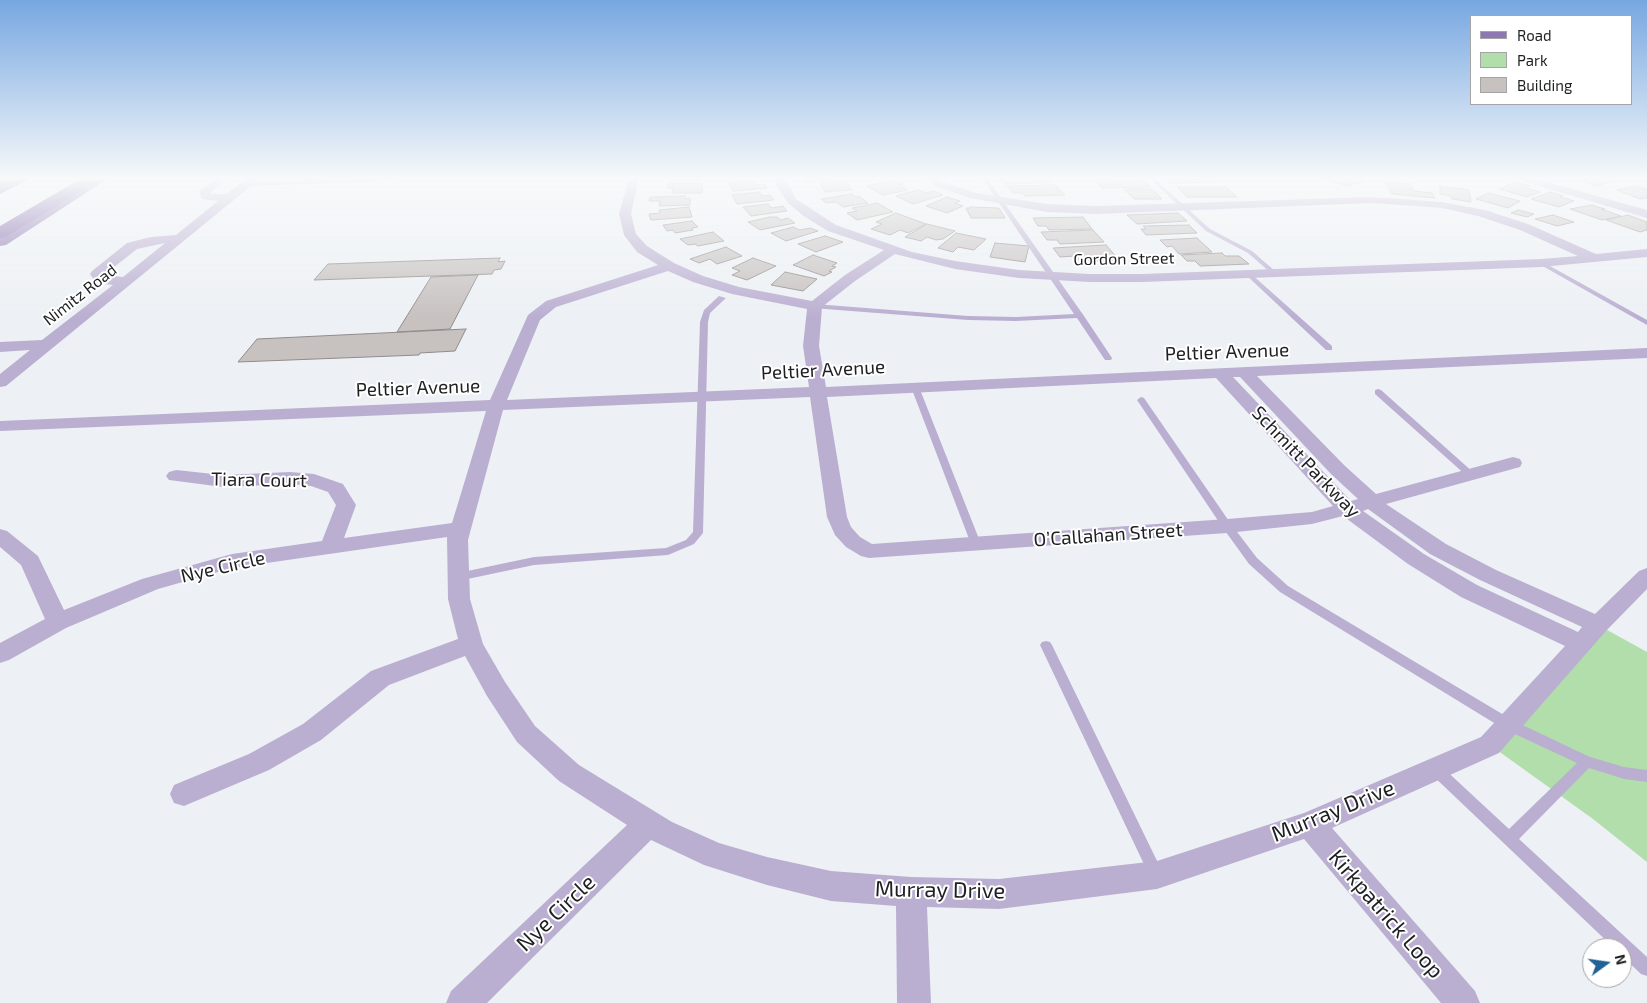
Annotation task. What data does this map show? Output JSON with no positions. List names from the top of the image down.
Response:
{
  "streets": {
    "street": [
      "Gordon Street",
      "Nimitz Road",
      "Peltier Avenue",
      "Schmitt Parkway",
      "Tiara Court",
      "O’Callahan Street",
      "Nye Circle",
      "Murray Drive",
      "Kirkpatrick Loop"
    ]
  },
  "crossings": [
    ["Peltier Avenue", "Schmitt Parkway"],
    ["Peltier Avenue", "O’Callahan Street"],
    ["Peltier Avenue", "Murray Drive"],
    ["Schmitt Parkway", "O’Callahan Street"],
    ["Schmitt Parkway", "Murray Drive"],
    ["Tiara Court", "Nye Circle"],
    ["Nye Circle", "Murray Drive"],
    ["Murray Drive", "Kirkpatrick Loop"]
  ],
  "legend": ["Road", "Park", "Building"],
  "north": "right"
}
